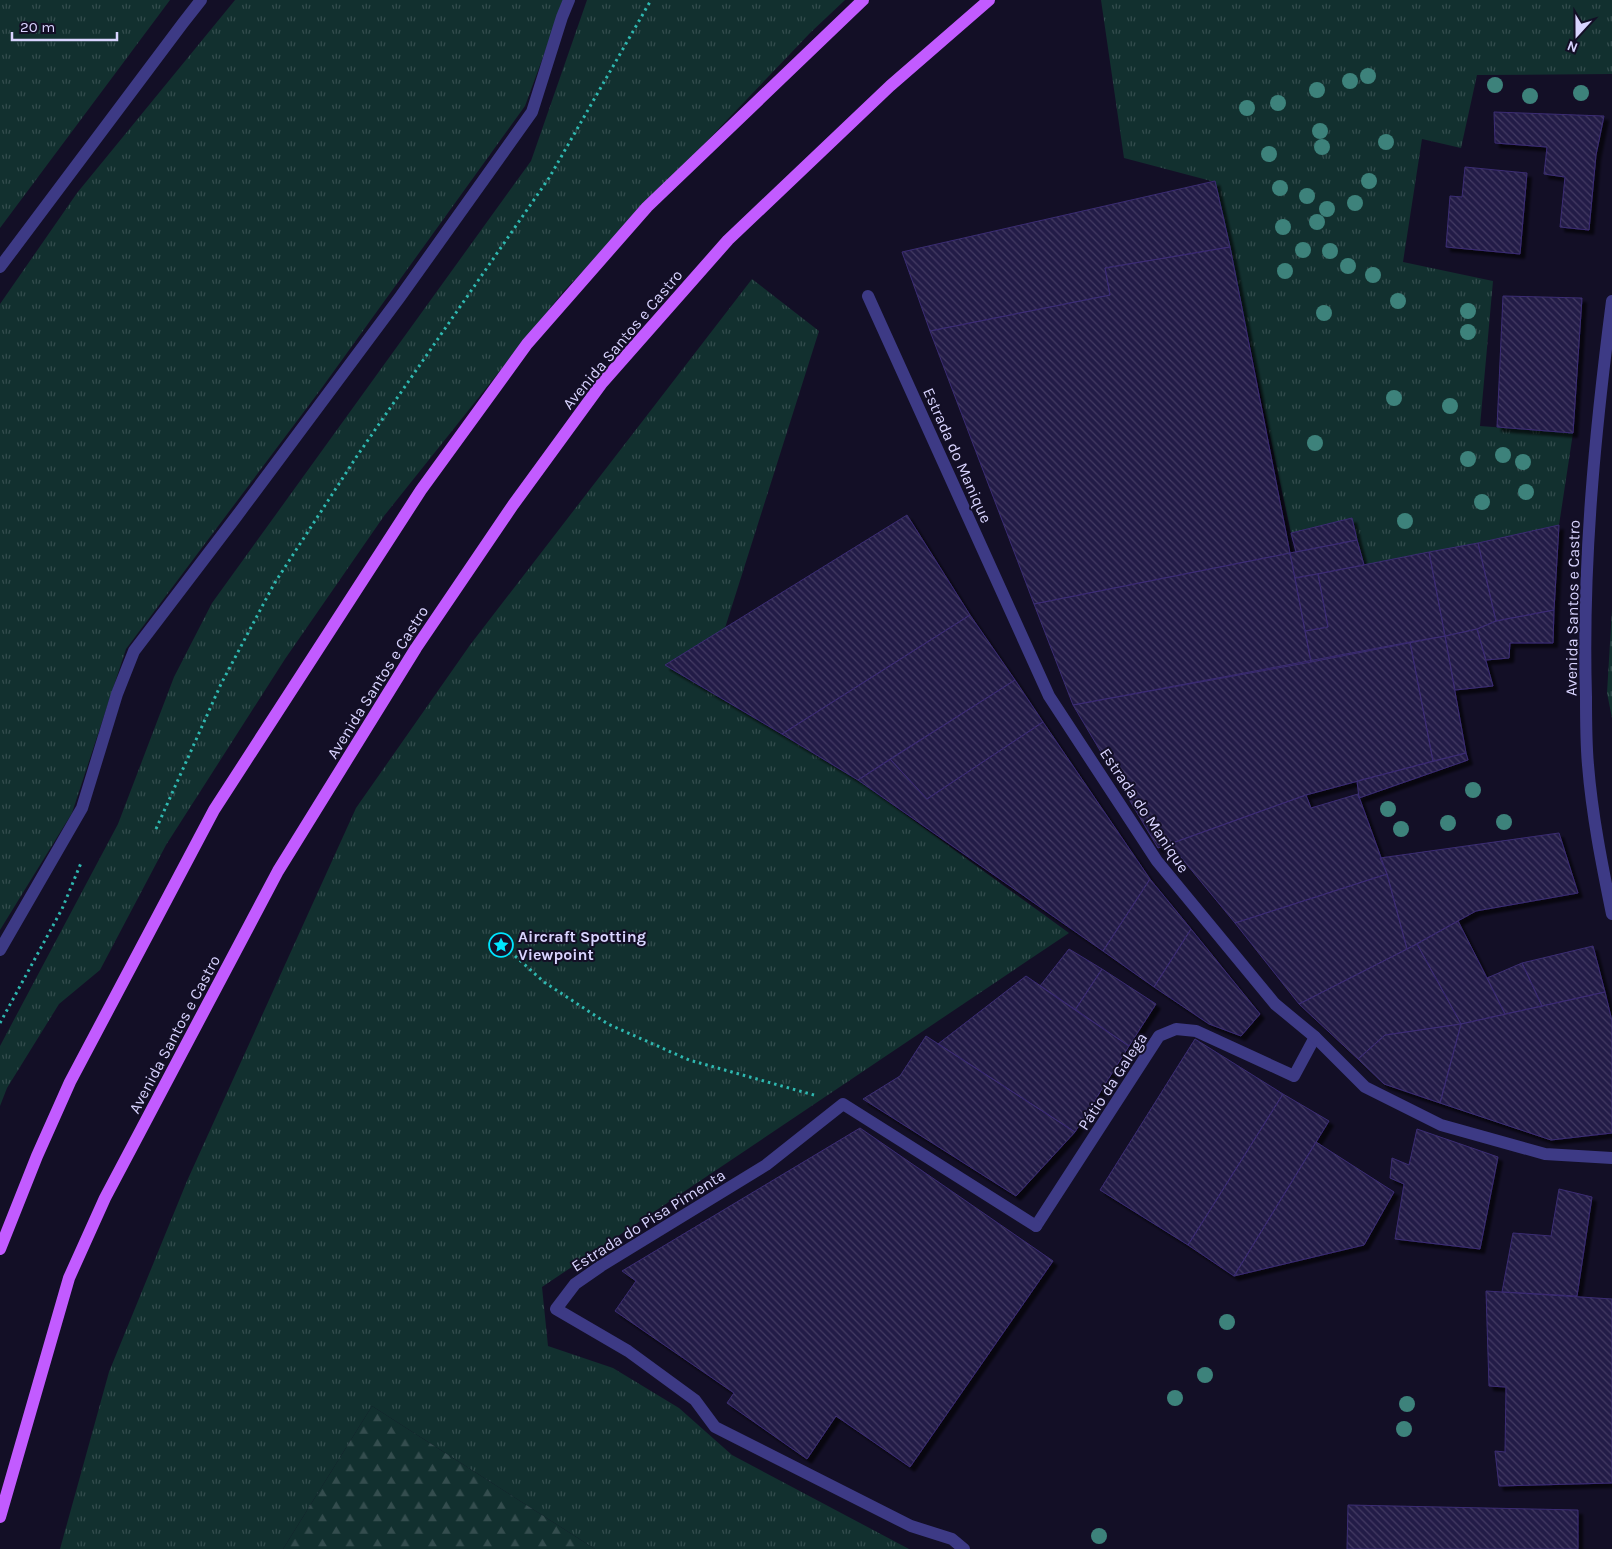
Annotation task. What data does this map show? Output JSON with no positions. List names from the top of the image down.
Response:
{
  "streets": {
    "main road": ["Avenida Santos e Castro"],
    "street": ["Estrada do Manique", "Pátio da Galega", "Estrada do Pisa Pimenta"]
  },
  "crossings": [
    ["Estrada do Manique", "Pátio da Galega"],
    ["Pátio da Galega", "Estrada do Pisa Pimenta"]
  ],
  "places": {
    "place": ["Aircraft Spotting Viewpoint"]
  },
  "scale_bar": "20 m",
  "north": "bottom"
}
